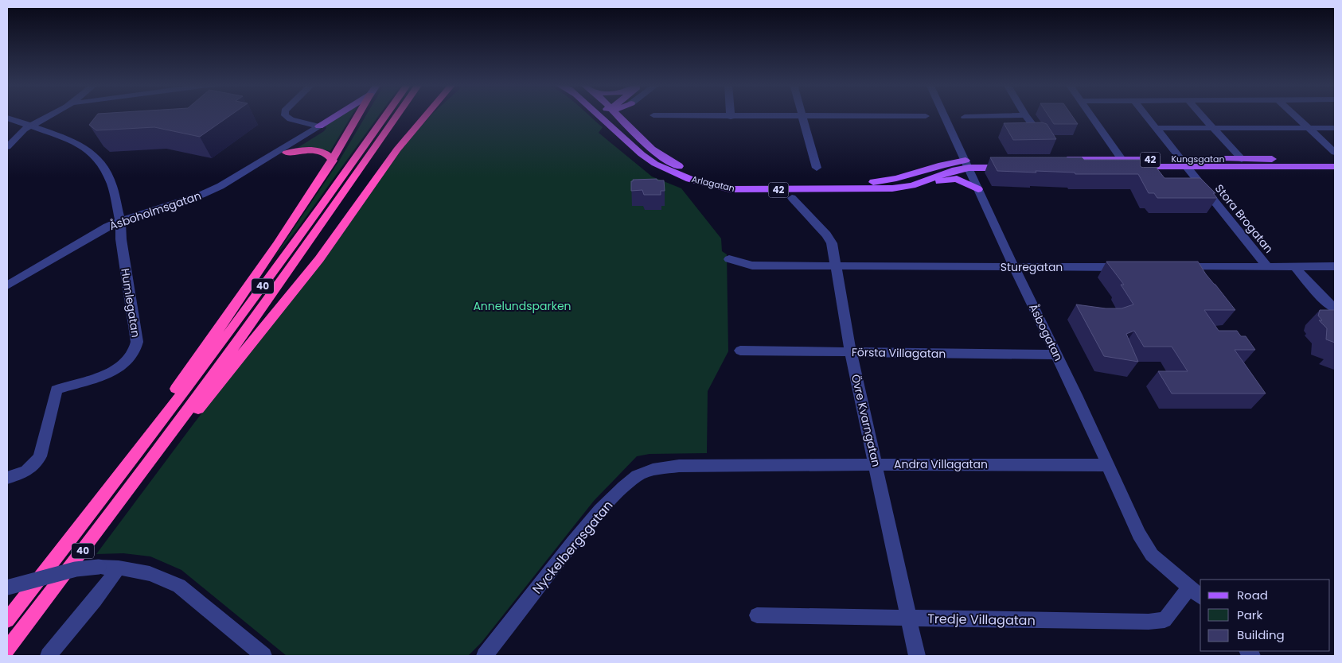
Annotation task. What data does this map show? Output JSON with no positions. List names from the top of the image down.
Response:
{
  "streets": {
    "highway": ["40"],
    "main road": ["Kungsgatan", "42", "Arlagatan"],
    "street": [
      "Åsboholmsgatan",
      "Stora Brogatan",
      "Sturegatan",
      "Humlegatan",
      "Åsbogatan",
      "Första Villagatan",
      "Övre Kvarngatan",
      "Andra Villagatan",
      "Nyckelbergsgatan",
      "Tredje Villagatan"
    ]
  },
  "crossings": [
    ["Kungsgatan", "Stora Brogatan"],
    ["42", "Arlagatan"],
    ["42", "Åsbogatan"],
    ["Arlagatan", "Åsbogatan"],
    ["Åsboholmsgatan", "Humlegatan"],
    ["Sturegatan", "Åsbogatan"],
    ["Sturegatan", "Övre Kvarngatan"],
    ["Åsbogatan", "Första Villagatan"],
    ["Åsbogatan", "Andra Villagatan"],
    ["Åsbogatan", "Tredje Villagatan"],
    ["Första Villagatan", "Övre Kvarngatan"],
    ["Övre Kvarngatan", "Andra Villagatan"],
    ["Övre Kvarngatan", "Tredje Villagatan"],
    ["Andra Villagatan", "Nyckelbergsgatan"]
  ],
  "parks": ["Annelundsparken"],
  "legend": ["Road", "Park", "Building"]
}
